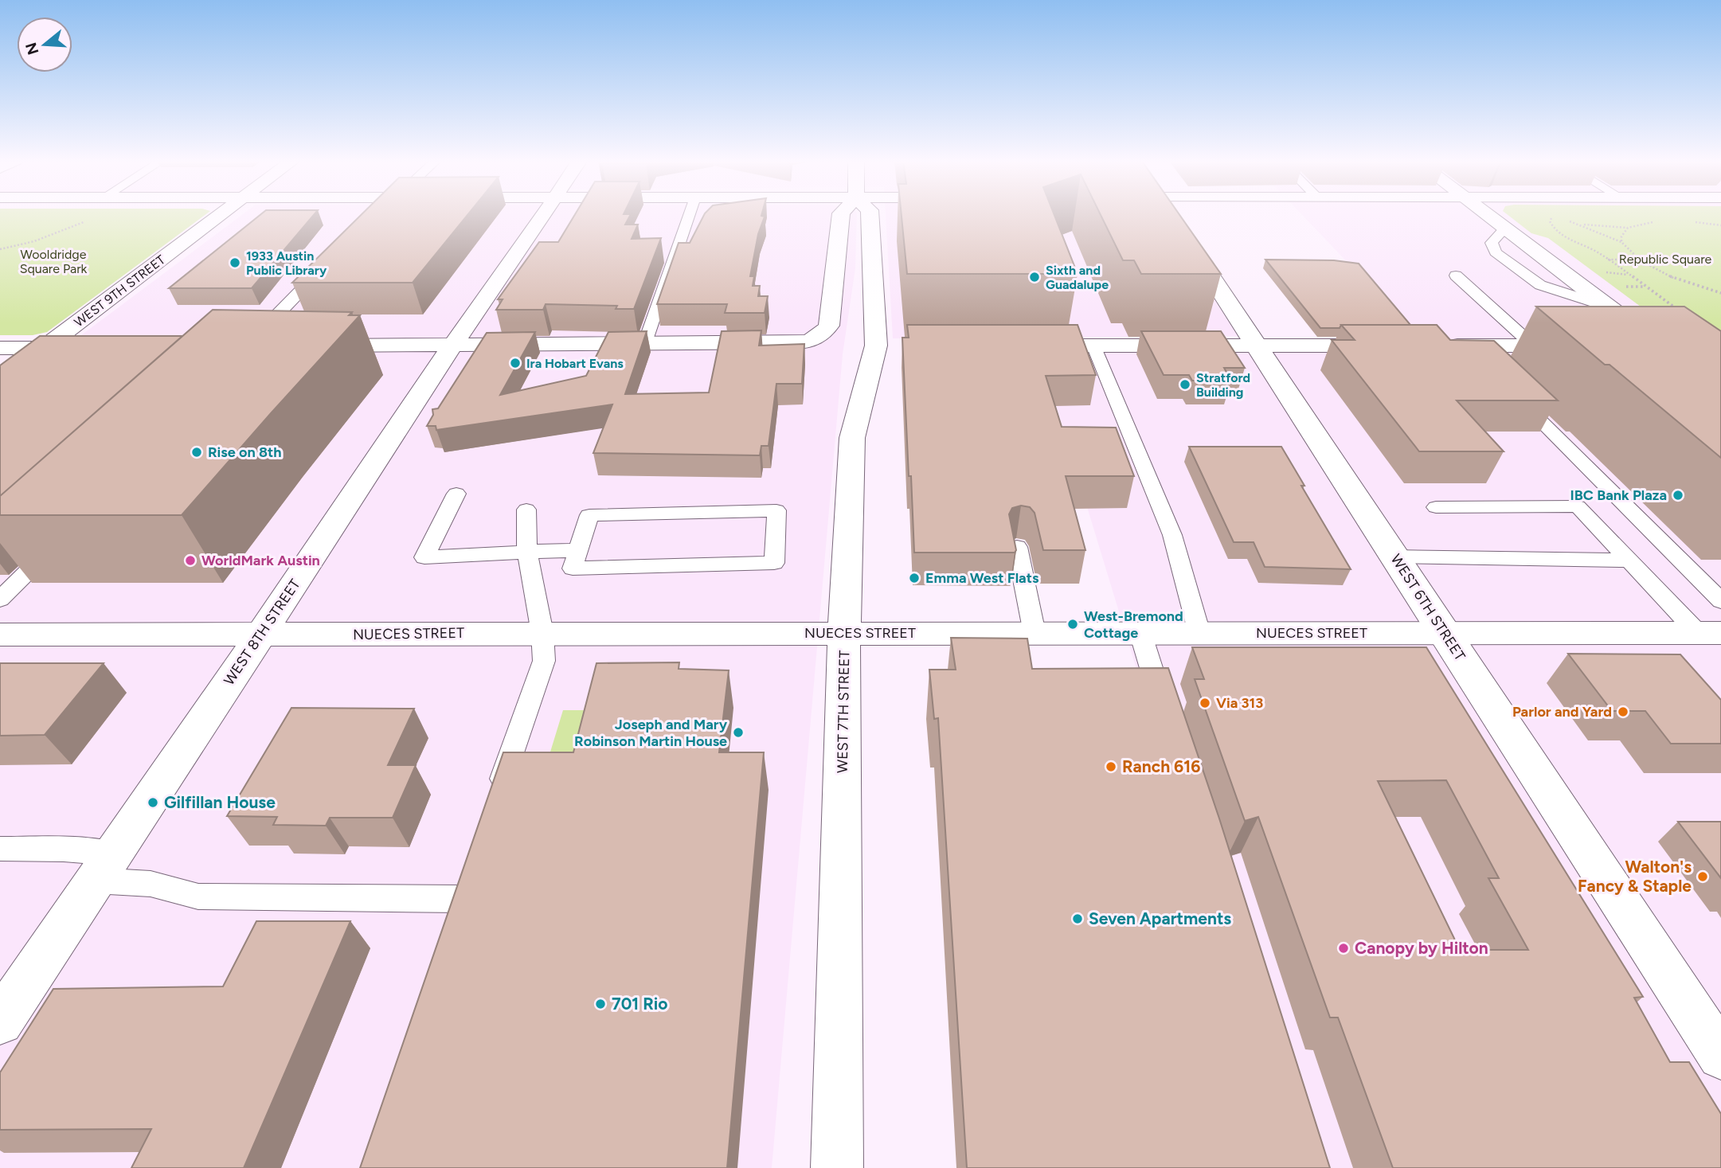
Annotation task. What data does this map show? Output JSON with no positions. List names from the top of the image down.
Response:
{
  "streets": {
    "street": [
      "WEST 9TH STREET",
      "WEST 6TH STREET",
      "WEST 8TH STREET",
      "NUECES STREET",
      "WEST 7TH STREET"
    ]
  },
  "crossings": [
    ["WEST 6TH STREET", "NUECES STREET"],
    ["WEST 8TH STREET", "NUECES STREET"],
    ["NUECES STREET", "WEST 7TH STREET"]
  ],
  "parks": ["Wooldridge Square Park", "Republic Square"],
  "places": [
    "1933 Austin Public Library",
    "Sixth and Guadalupe",
    "Ira Hobart Evans",
    "Stratford Building",
    "Rise on 8th",
    "IBC Bank Plaza",
    "WorldMark Austin",
    "Emma West Flats",
    "West-Bremond Cottage",
    "Via 313",
    "Parlor and Yard",
    "Joseph and Mary Robinson Martin House",
    "Ranch 616",
    "Gilfillan House",
    "Walton's Fancy & Staple",
    "Seven Apartments",
    "Canopy by Hilton",
    "701 Rio"
  ],
  "north": "left"
}
